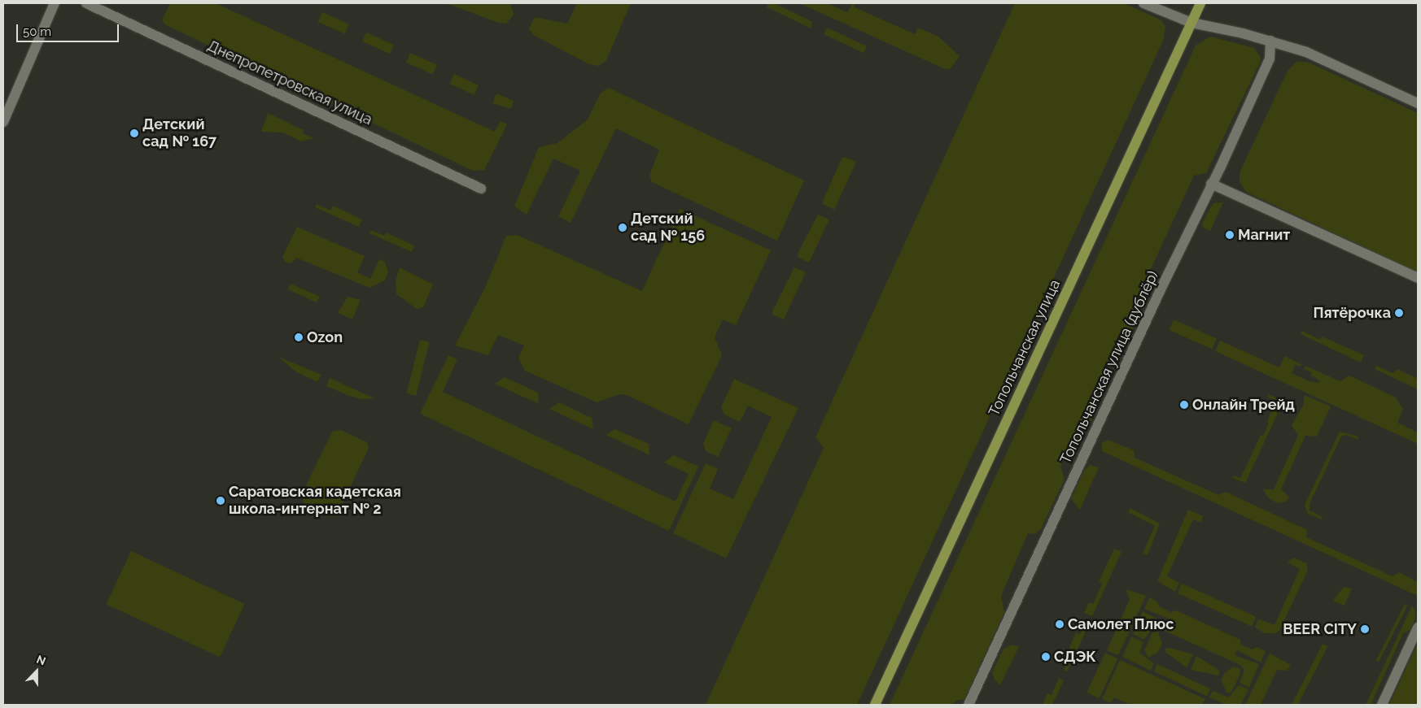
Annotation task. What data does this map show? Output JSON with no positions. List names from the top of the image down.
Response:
{
  "streets": {
    "main road": ["Топольчанская улица"],
    "street": ["Днепропетровская улица", "Топольчанская улица (дублёр)"]
  },
  "places": [
    "Детский сад № 167",
    "Детский сад № 156",
    "Магнит",
    "Пятёрочка",
    "Ozon",
    "Онлайн Трейд",
    "Саратовская кадетская школа-интернат № 2",
    "Самолет Плюс",
    "BEER CITY",
    "СДЭК"
  ],
  "scale_bar": "50 m",
  "north": "top"
}
